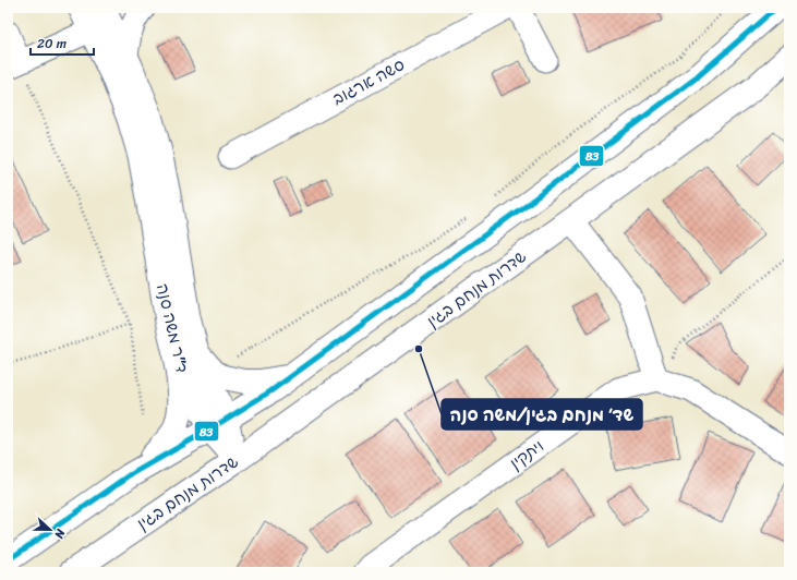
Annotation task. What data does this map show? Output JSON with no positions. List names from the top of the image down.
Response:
{
  "streets": {
    "main road": ["שדרות מנחם בגין"],
    "street": ["סשה ארגוב", "ד\"ר משה סנה", "ויתקין"]
  },
  "crossings": [
    ["שדרות מנחם בגין", "ד\"ר משה סנה"]
  ],
  "places": ["שד׳ מנחם בגין/משה סנה"],
  "lines": ["transit line 83"],
  "scale_bar": "20 m",
  "north": "right"
}
